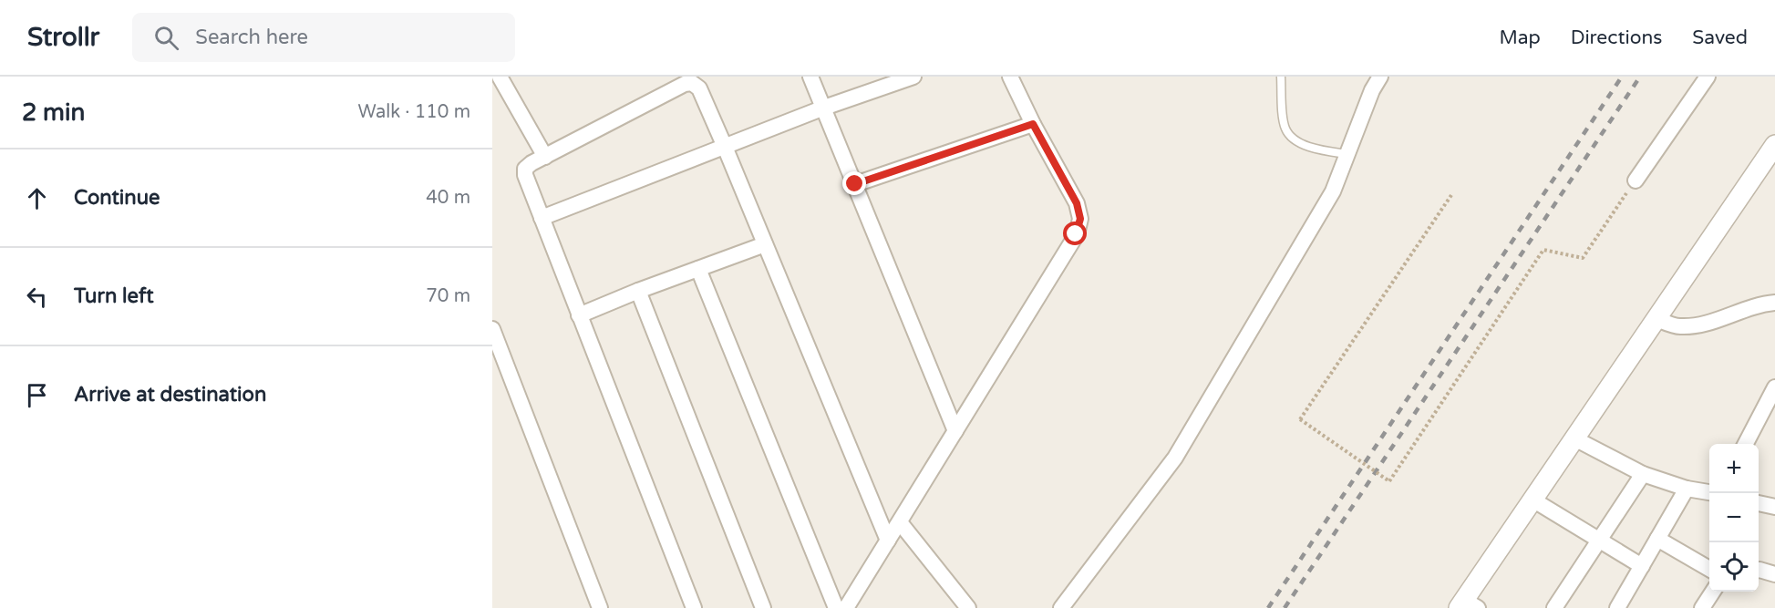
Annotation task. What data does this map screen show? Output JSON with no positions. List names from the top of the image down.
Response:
{
  "page": {
    "header": "Strollr",
    "search": "Search here",
    "nav": ["Map", "Directions", "Saved"],
    "heading": ["2 min", "Walk · 110 m"],
    "list": [
      ["Continue", "40 m"],
      ["Turn left", "70 m"],
      "Arrive at destination"
    ],
    "map_buttons": ["+", "−"]
  }
}
